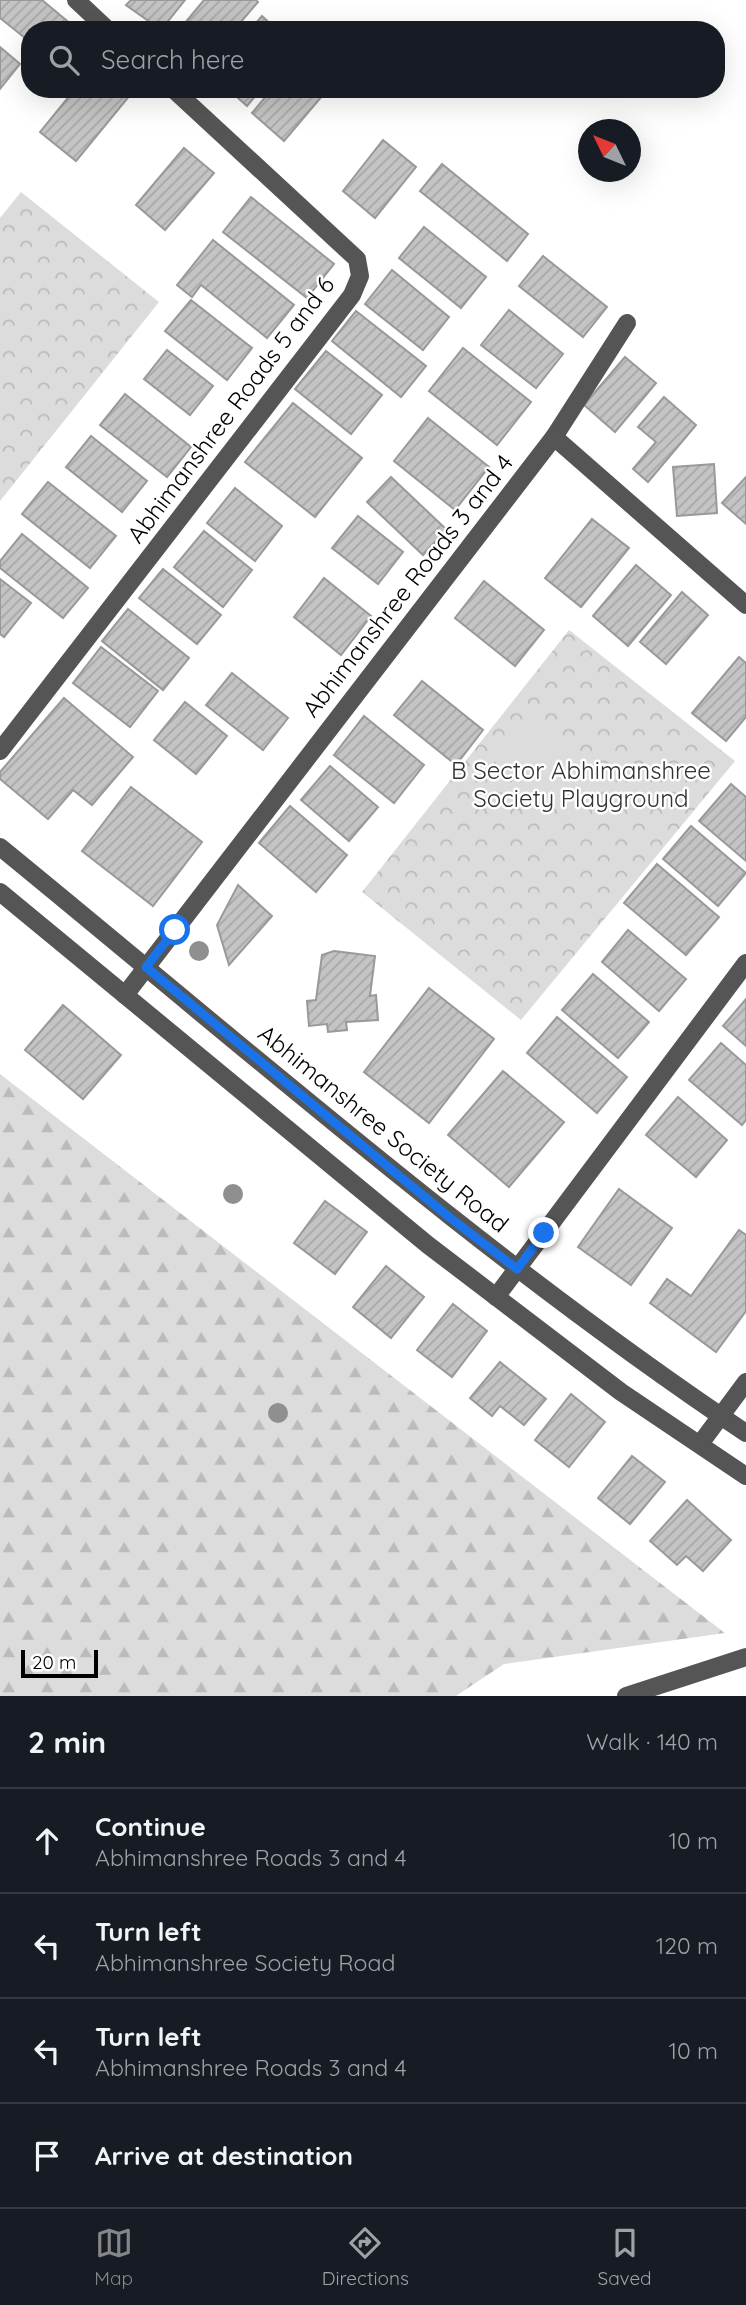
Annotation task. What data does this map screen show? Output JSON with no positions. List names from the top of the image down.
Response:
{
  "streets": {
    "street": ["Abhimanshree Roads 5 and 6", "Abhimanshree Roads 3 and 4", "Abhimanshree Society Road"]
  },
  "crossings": [
    ["Abhimanshree Roads 3 and 4", "Abhimanshree Society Road"]
  ],
  "parks": ["B Sector Abhimanshree Society Playground"],
  "scale_bar": "20 m",
  "north": "top left",
  "page": {
    "search": "Search here",
    "scale": "20 m",
    "heading": ["2 min", "Walk · 140 m"],
    "list": [
      ["Continue", "Abhimanshree Roads 3 and 4", "10 m"],
      ["Turn left", "Abhimanshree Society Road", "120 m"],
      ["Turn left", "Abhimanshree Roads 3 and 4", "10 m"],
      "Arrive at destination"
    ],
    "nav": ["Map", "Directions", "Saved"]
  }
}
